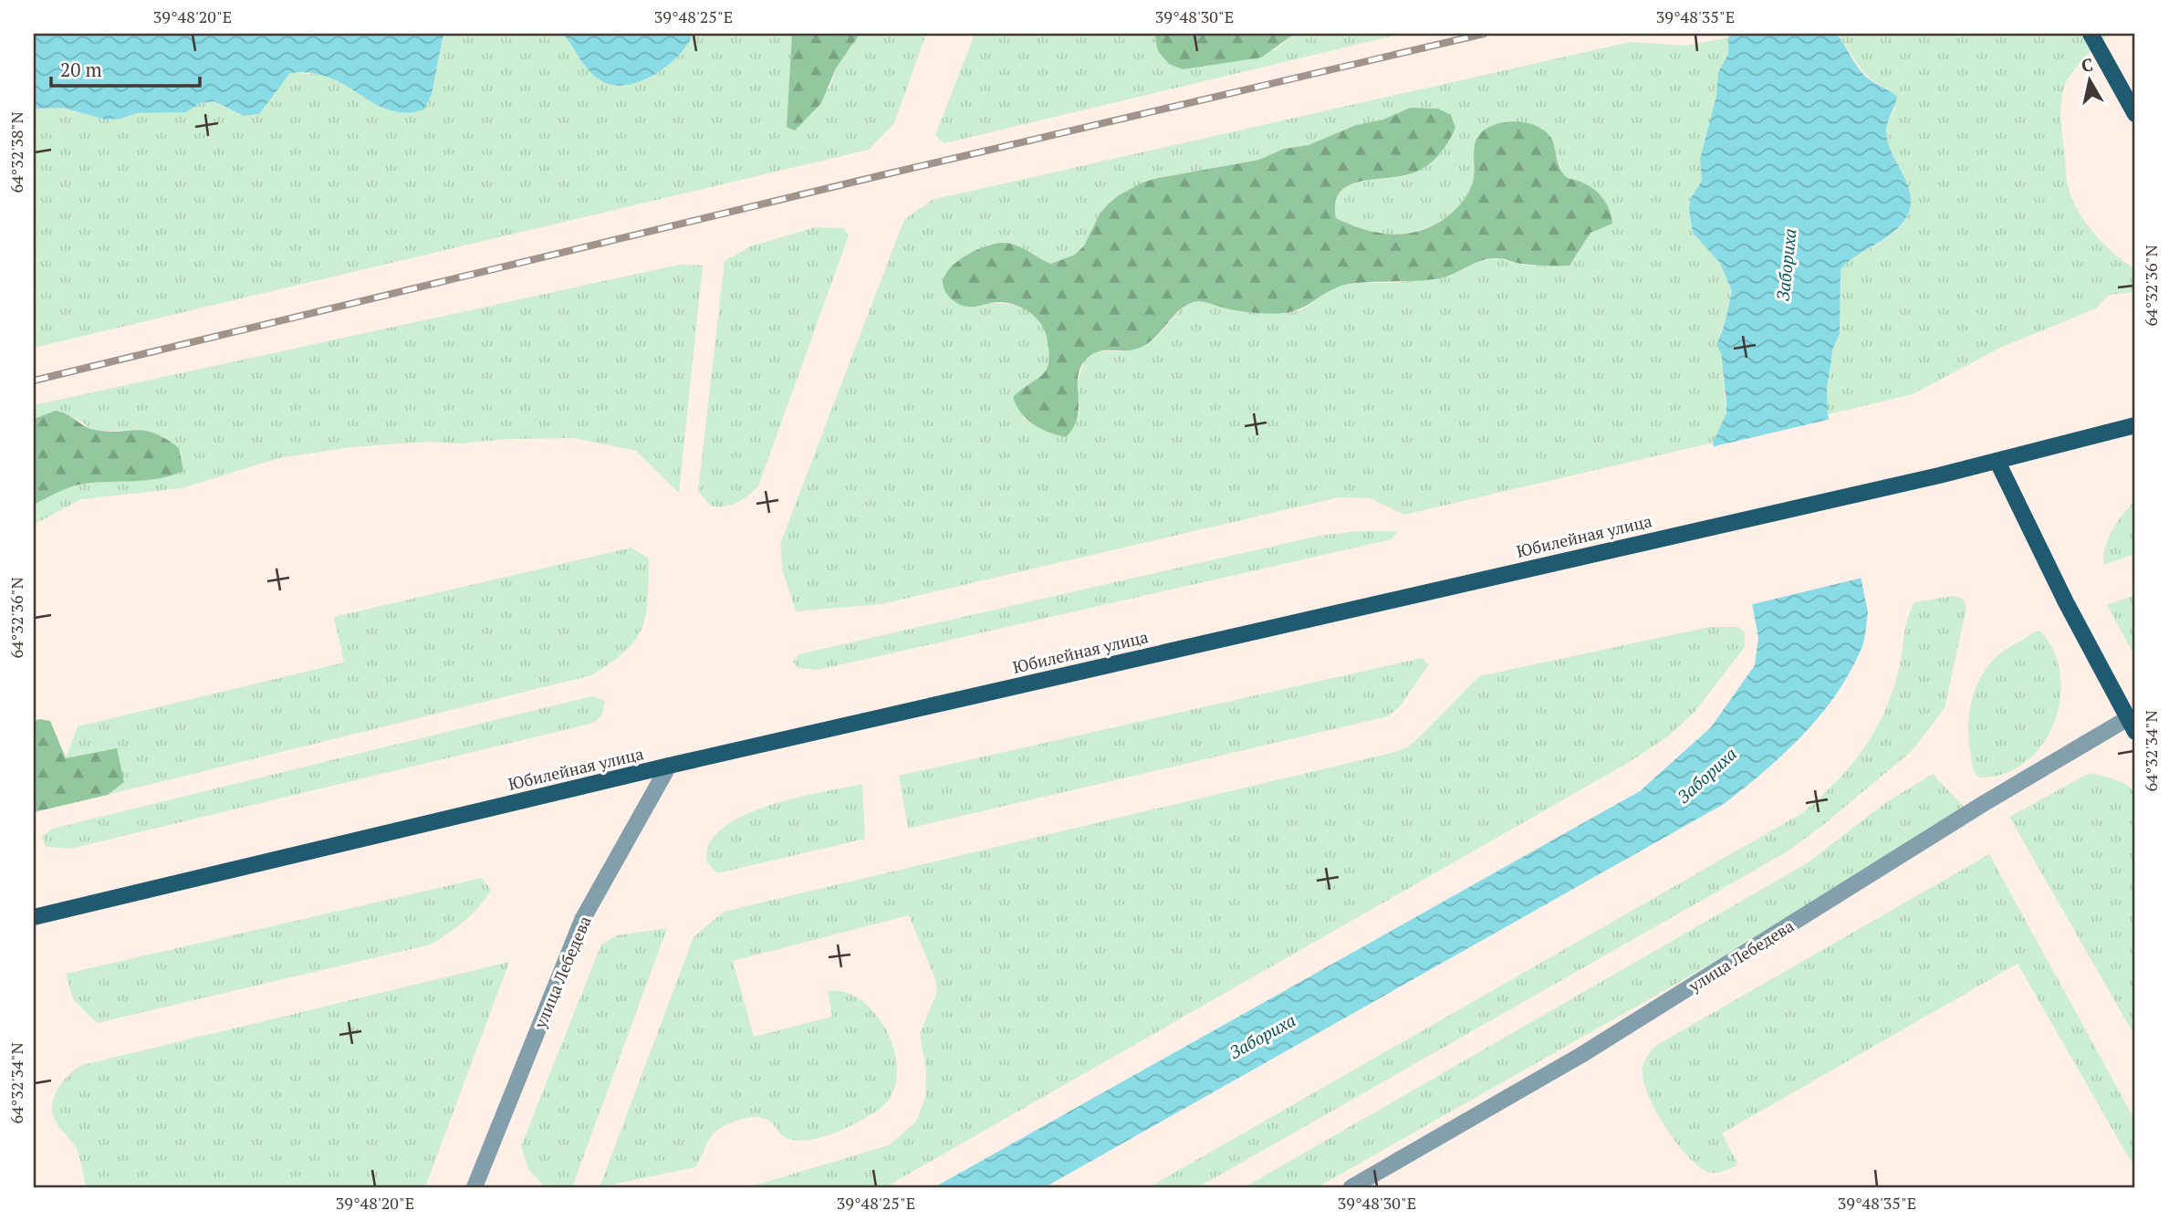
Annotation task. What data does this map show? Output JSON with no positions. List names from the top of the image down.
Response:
{
  "streets": {
    "main road": ["Юбилейная улица"],
    "street": ["улица Лебедева"]
  },
  "crossings": [
    ["Юбилейная улица", "улица Лебедева"]
  ],
  "water": ["Забориха"],
  "scale_bar": "20 m",
  "north": "top",
  "coordinates": [
    "39°48'20\"E",
    "39°48'25\"E",
    "39°48'30\"E",
    "39°48'35\"E",
    "64°32'38\"N",
    "64°32'36\"N",
    "64°32'34\"N"
  ]
}
